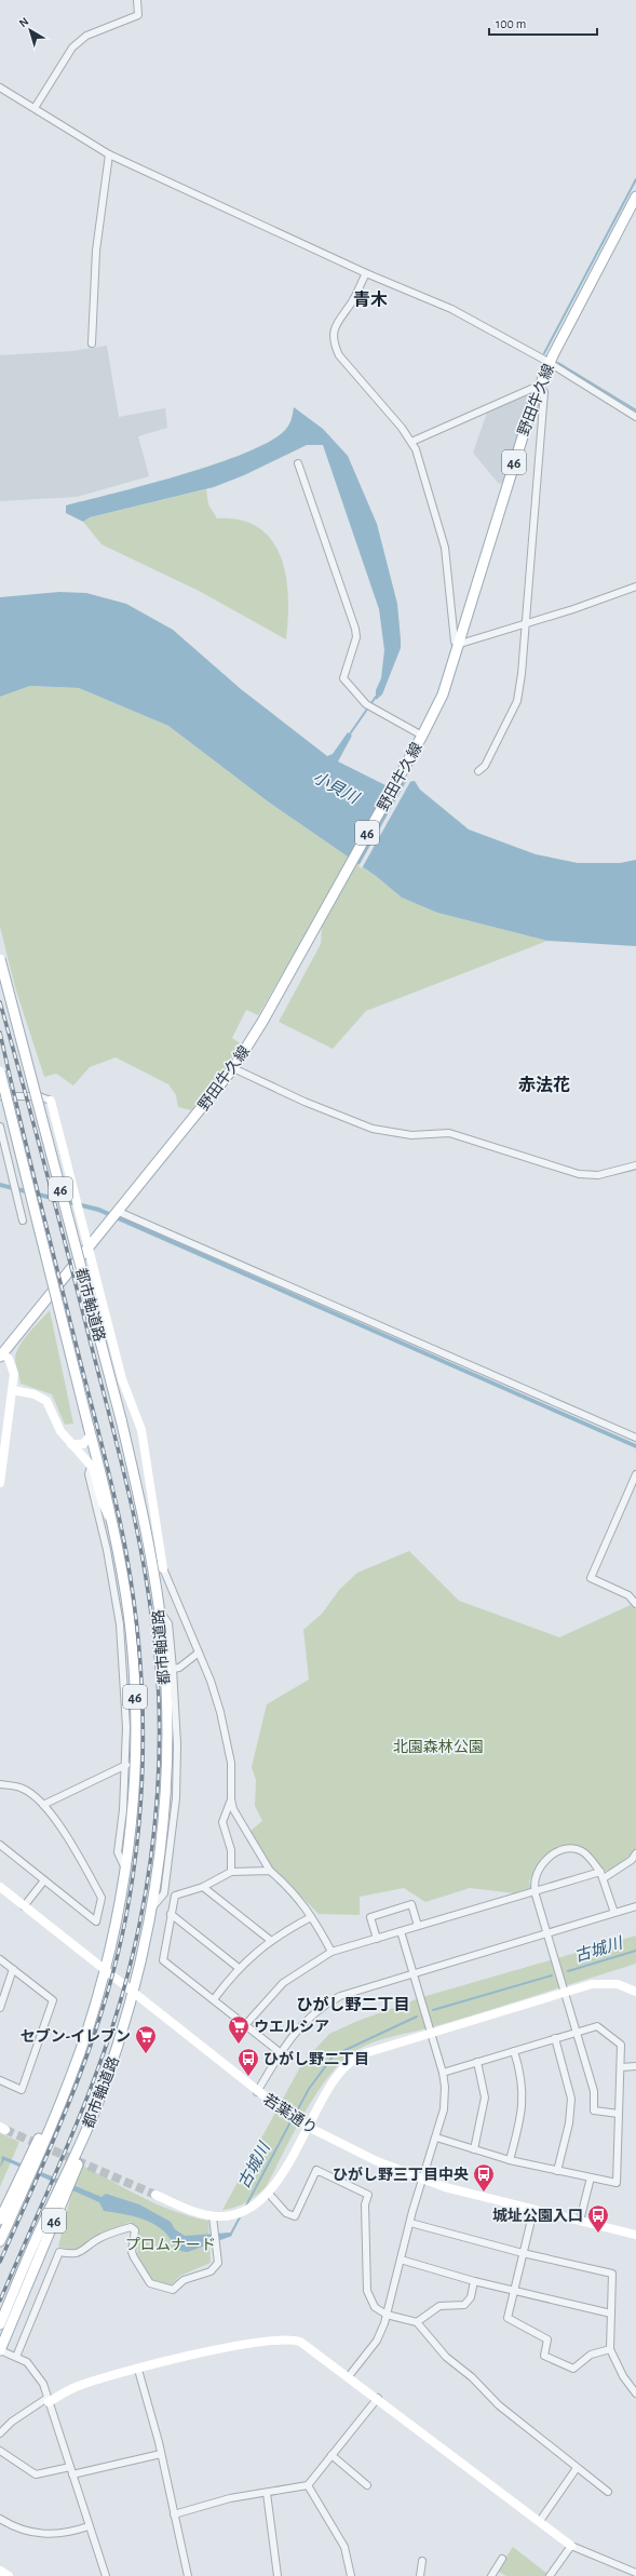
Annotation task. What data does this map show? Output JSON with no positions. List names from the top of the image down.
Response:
{
  "streets": {
    "main road": ["野田牛久線", "46", "都市軸道路"],
    "street": ["若葉通り"]
  },
  "crossings": [
    ["46", "都市軸道路"],
    ["都市軸道路", "若葉通り"]
  ],
  "districts": ["青木", "赤法花", "ひがし野二丁目"],
  "water": ["小貝川", "古城川"],
  "parks": ["北園森林公園", "プロムナード"],
  "places": {
    "supermarket": ["ウエルシア", "セブン-イレブン"],
    "bus stop": ["ひがし野二丁目", "ひがし野三丁目中央", "城址公園入口"]
  },
  "scale_bar": "100 m",
  "north": "top left"
}
